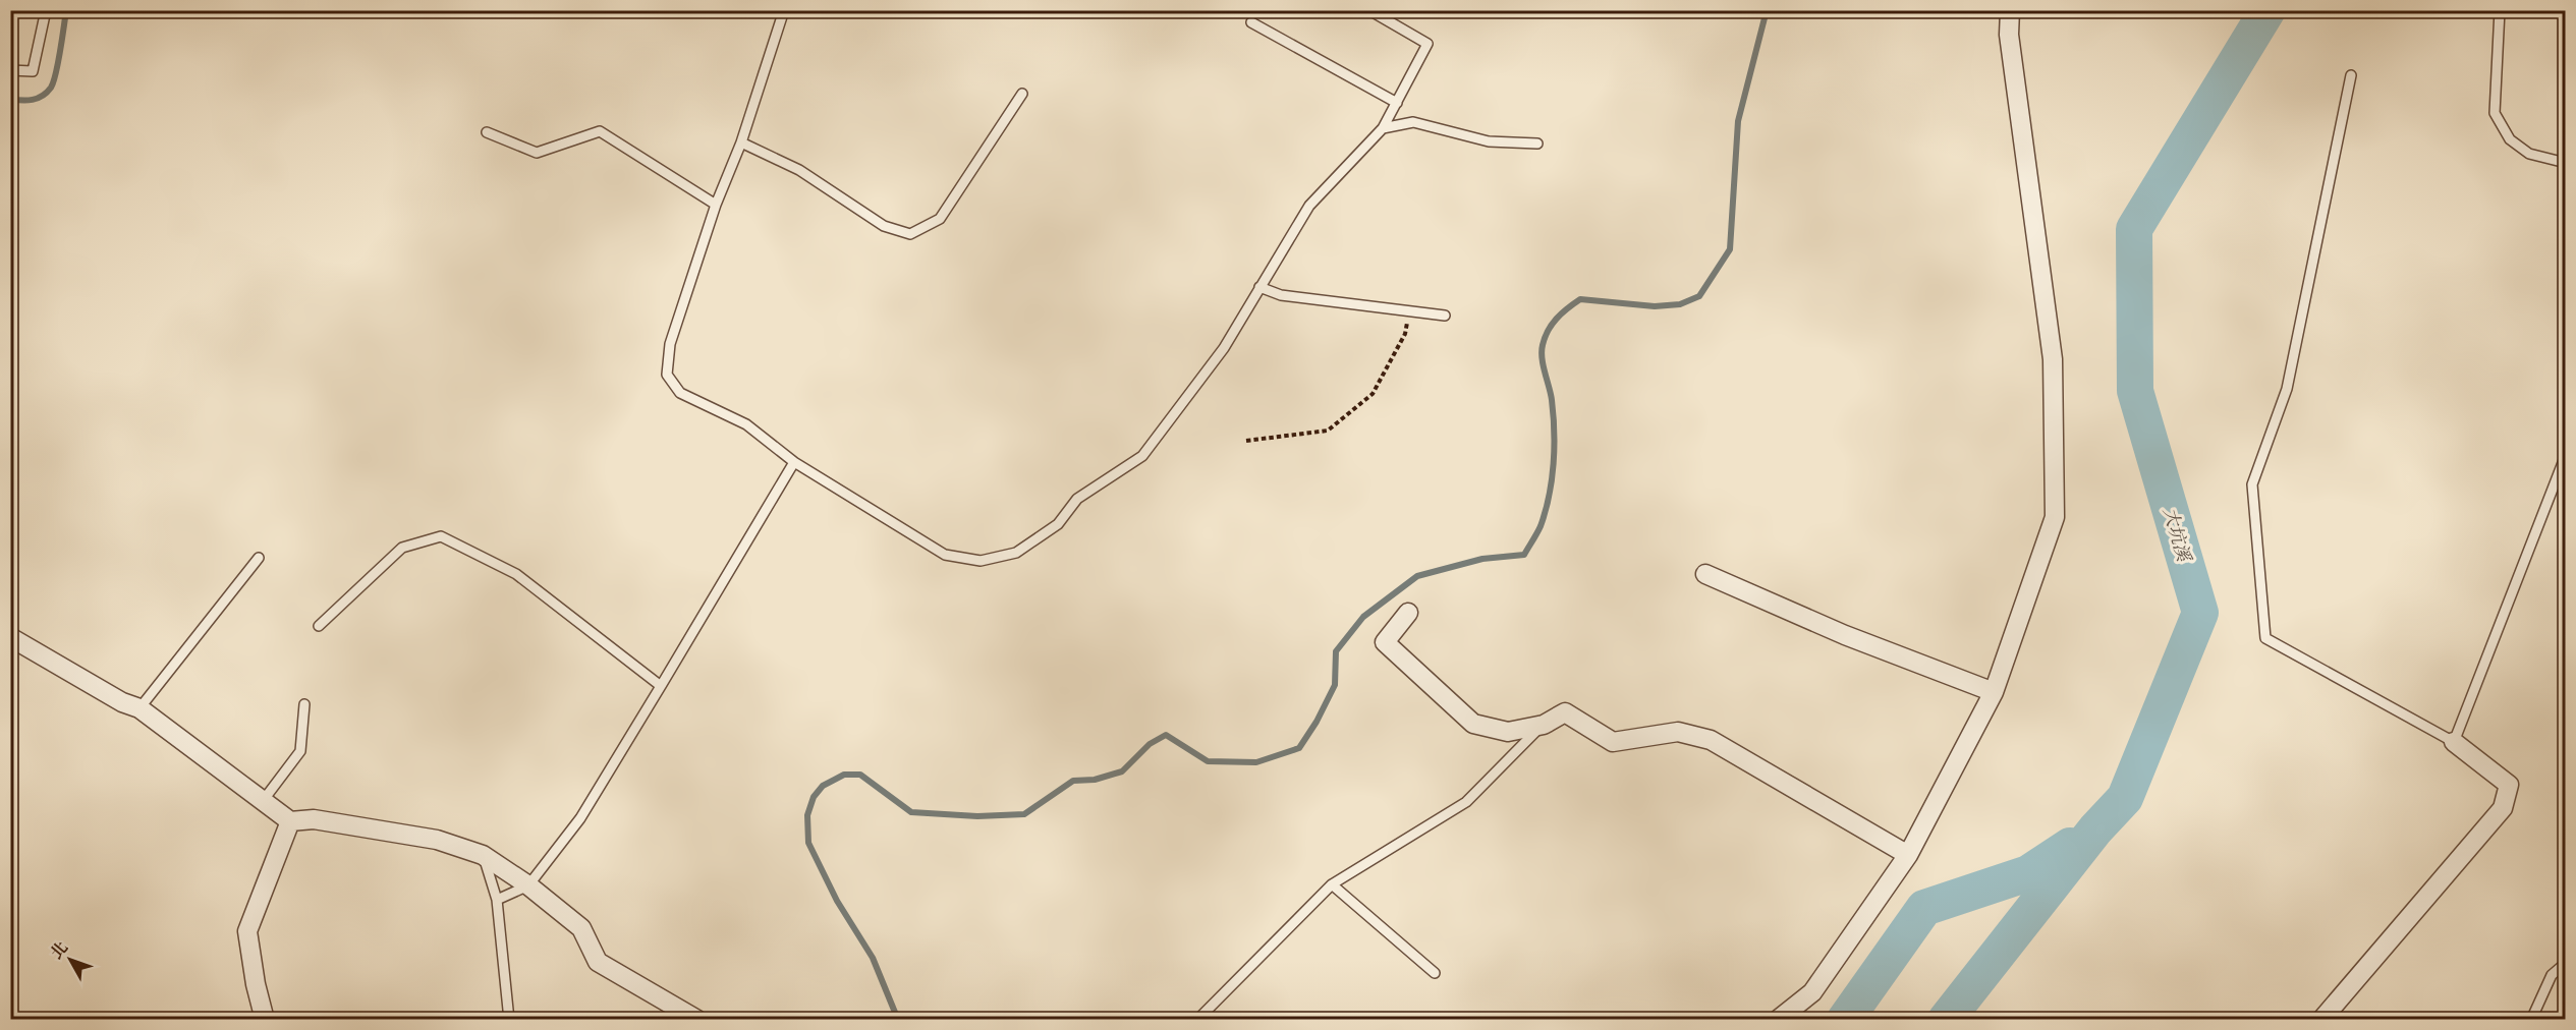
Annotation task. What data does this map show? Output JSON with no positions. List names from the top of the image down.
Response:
{
  "water": ["大坑溪"],
  "north": "top left"
}
